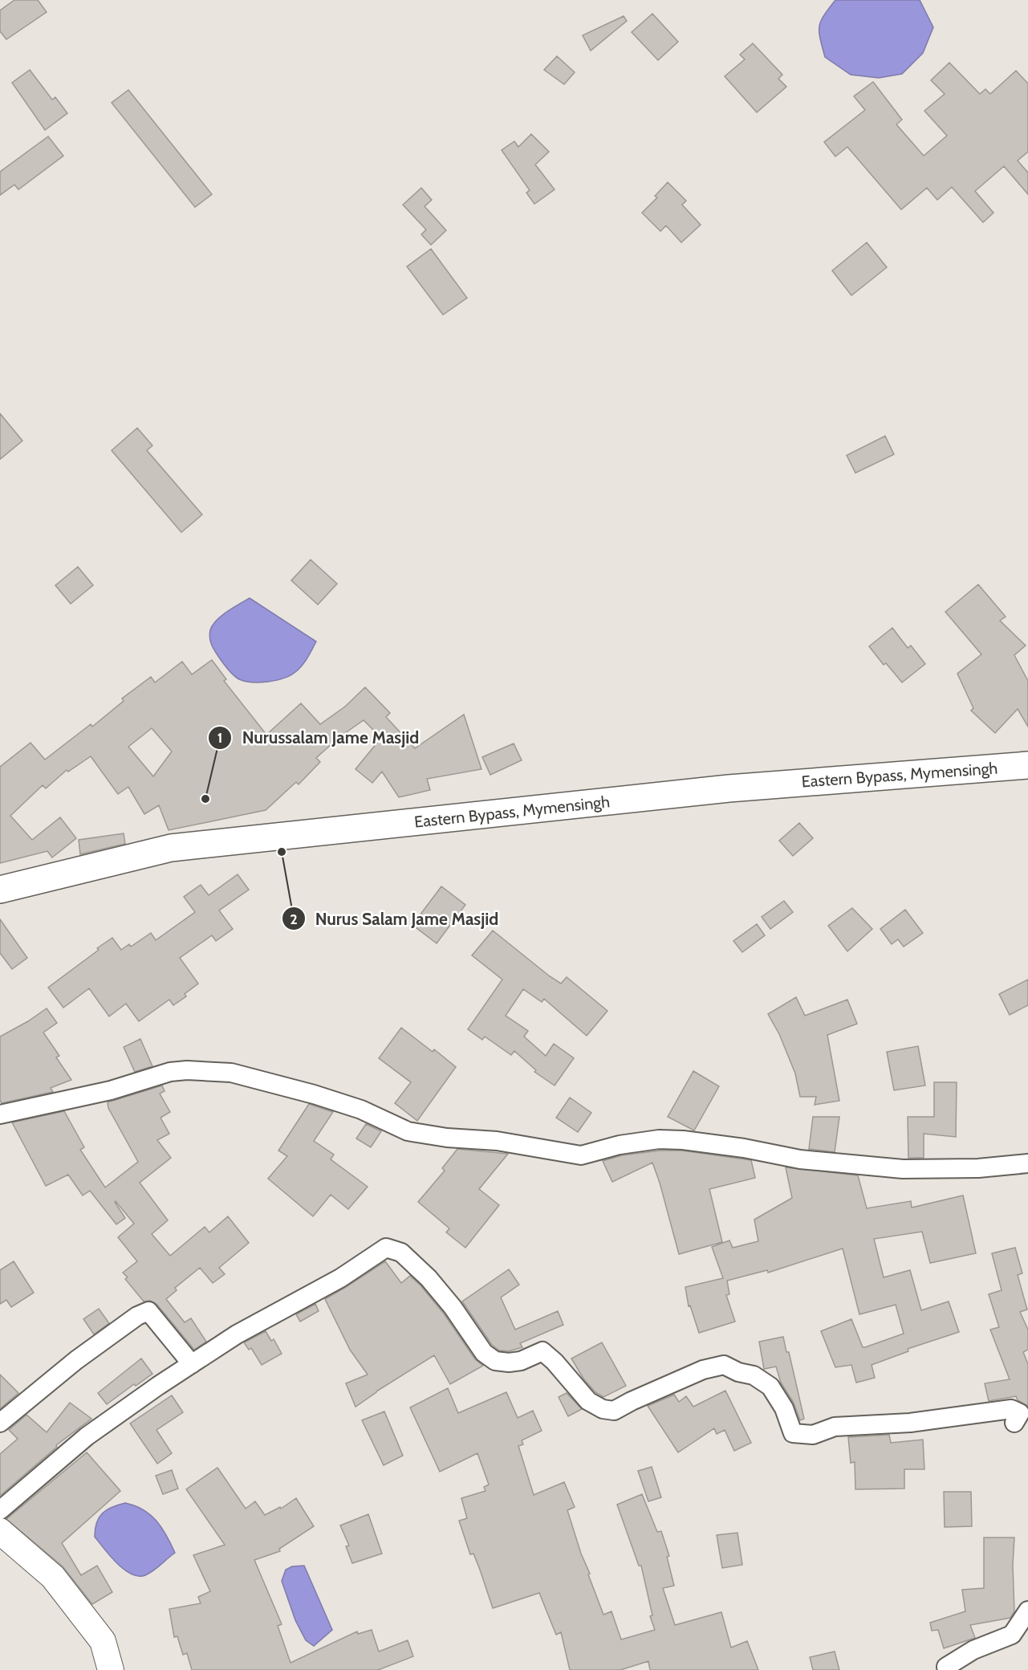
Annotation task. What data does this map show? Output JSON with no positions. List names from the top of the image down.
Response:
{
  "streets": {
    "highway": ["Eastern Bypass, Mymensingh"]
  },
  "places": ["Nurussalam Jame Masjid", "Nurus Salam Jame Masjid"]
}
